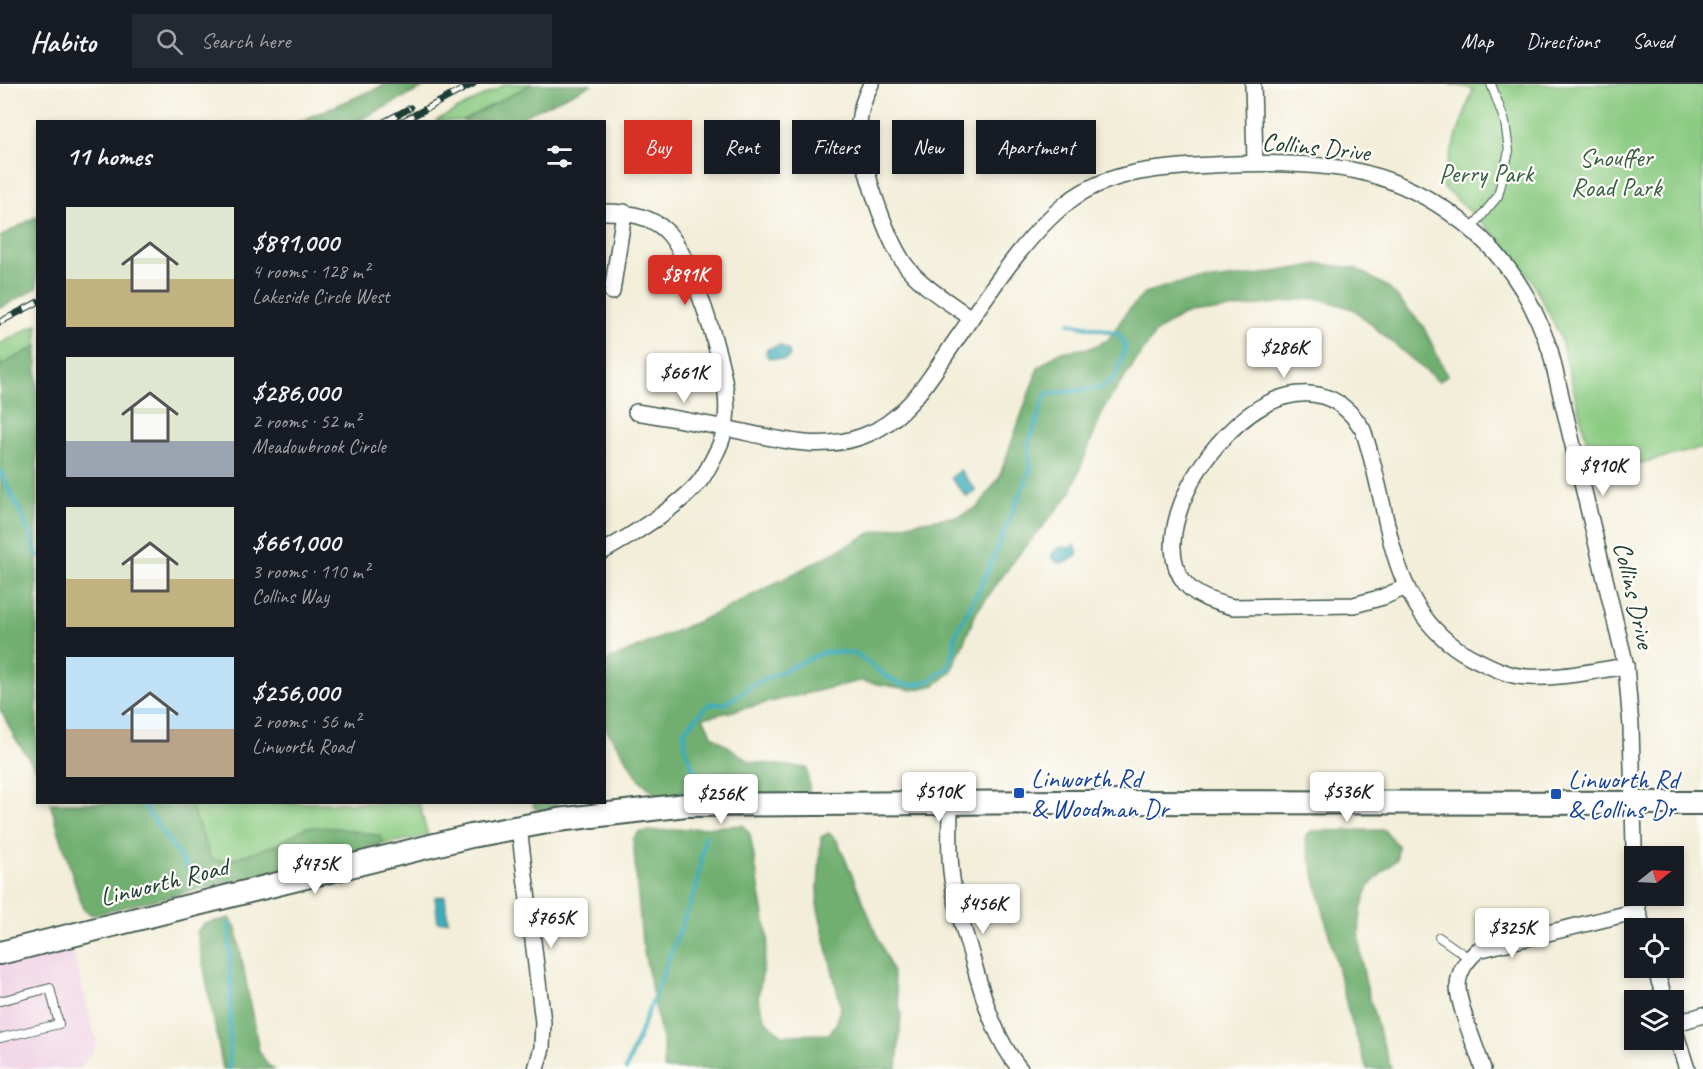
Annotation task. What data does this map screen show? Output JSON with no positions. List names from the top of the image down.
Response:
{
  "streets": {
    "main road": ["Linworth Road"],
    "street": ["Collins Drive"]
  },
  "crossings": [
    ["Collins Drive", "Linworth Road"]
  ],
  "parks": ["Snouffer Road Park", "Perry Park"],
  "places": {
    "transit": ["Linworth Rd & Woodman Dr", "Linworth Rd & Collins Dr"]
  },
  "north": "right",
  "page": {
    "header": "Habito",
    "search": "Search here",
    "nav": ["Map", "Directions", "Saved"],
    "chip": [
      "Buy",
      "Rent",
      "Filters",
      "New",
      "Apartment"
    ],
    "heading": "11 homes",
    "list": [
      {
        "name": "$891,000",
        "note": "4 rooms · 128 m² · Lakeside Circle West"
      },
      {
        "name": "$286,000",
        "note": "2 rooms · 52 m² · Meadowbrook Circle"
      },
      {
        "name": "$661,000",
        "note": "3 rooms · 110 m² · Collins Way"
      },
      {
        "name": "$256,000",
        "note": "2 rooms · 56 m² · Linworth Road"
      }
    ],
    "price": [
      "$891K",
      "$286K",
      "$661K",
      "$910K",
      "$510K",
      "$536K",
      "$256K",
      "$475K",
      "$456K",
      "$765K",
      "$325K"
    ]
  }
}
